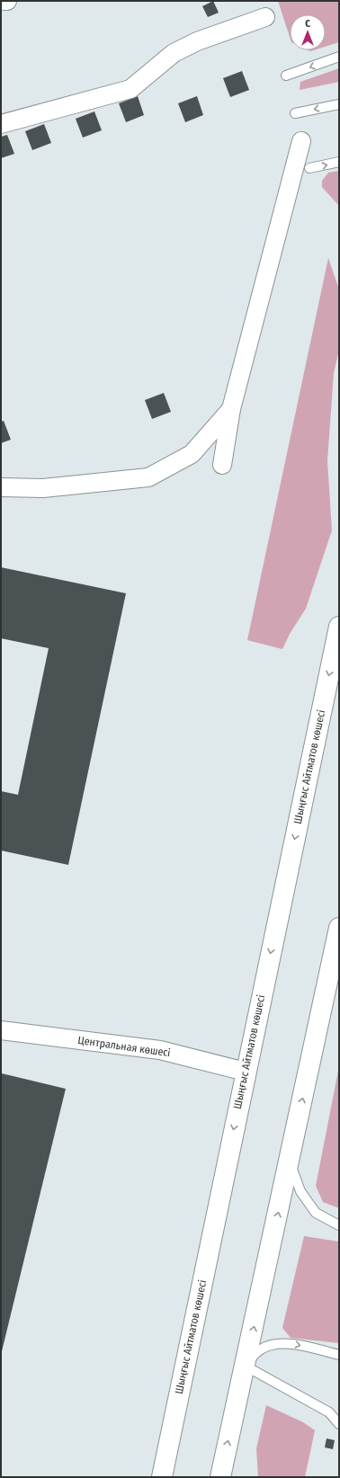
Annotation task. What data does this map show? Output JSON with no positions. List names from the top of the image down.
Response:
{
  "streets": {
    "main road": ["Шыңғыс Айтматов көшесі"],
    "street": ["Центральная көшесі"]
  },
  "crossings": [
    ["Шыңғыс Айтматов көшесі", "Центральная көшесі"]
  ],
  "north": "top"
}
